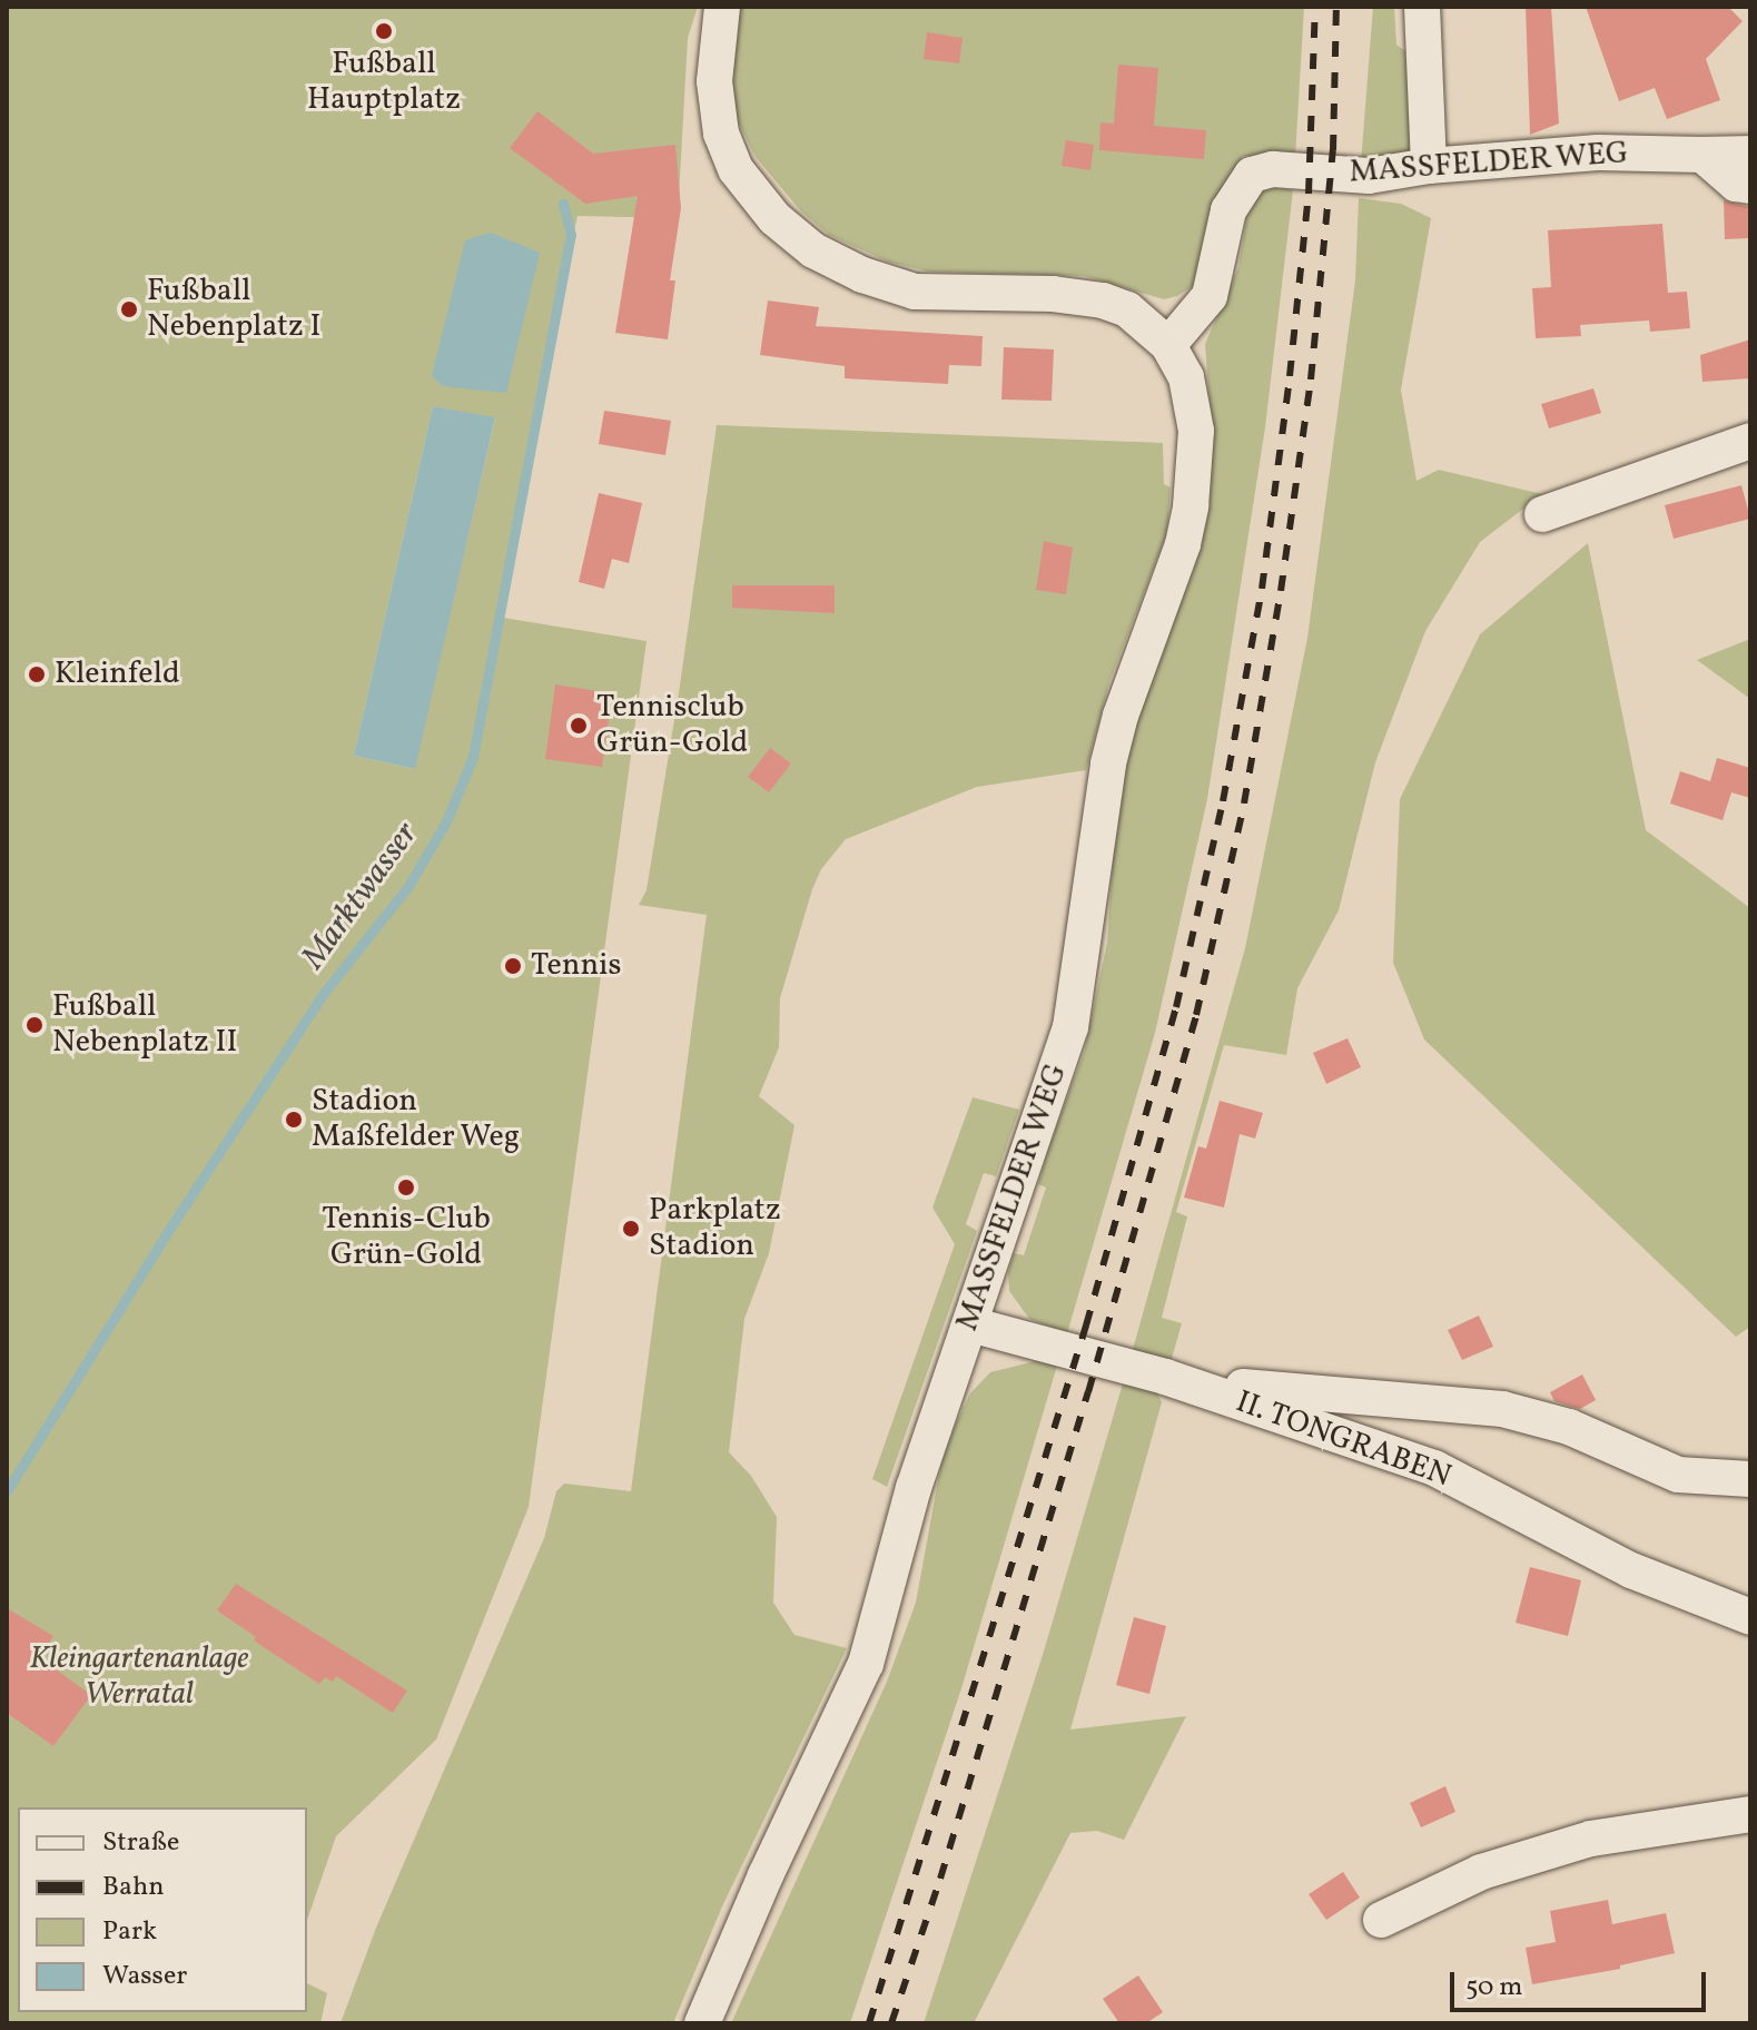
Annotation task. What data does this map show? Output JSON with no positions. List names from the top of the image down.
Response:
{
  "streets": {
    "street": ["MASSFELDER WEG", "II. TONGRABEN"]
  },
  "crossings": [
    ["MASSFELDER WEG", "II. TONGRABEN"]
  ],
  "water": ["Marktwasser"],
  "parks": ["Kleingartenanlage Werratal"],
  "places": [
    "Fußball Hauptplatz",
    "Fußball Nebenplatz I",
    "Kleinfeld",
    "Tennisclub Grün-Gold",
    "Tennis",
    "Fußball Nebenplatz II",
    "Stadion Maßfelder Weg",
    "Tennis-Club Grün-Gold",
    "Parkplatz Stadion"
  ],
  "legend": [
    "Straße",
    "Bahn",
    "Park",
    "Wasser"
  ],
  "scale_bar": "50 m"
}
